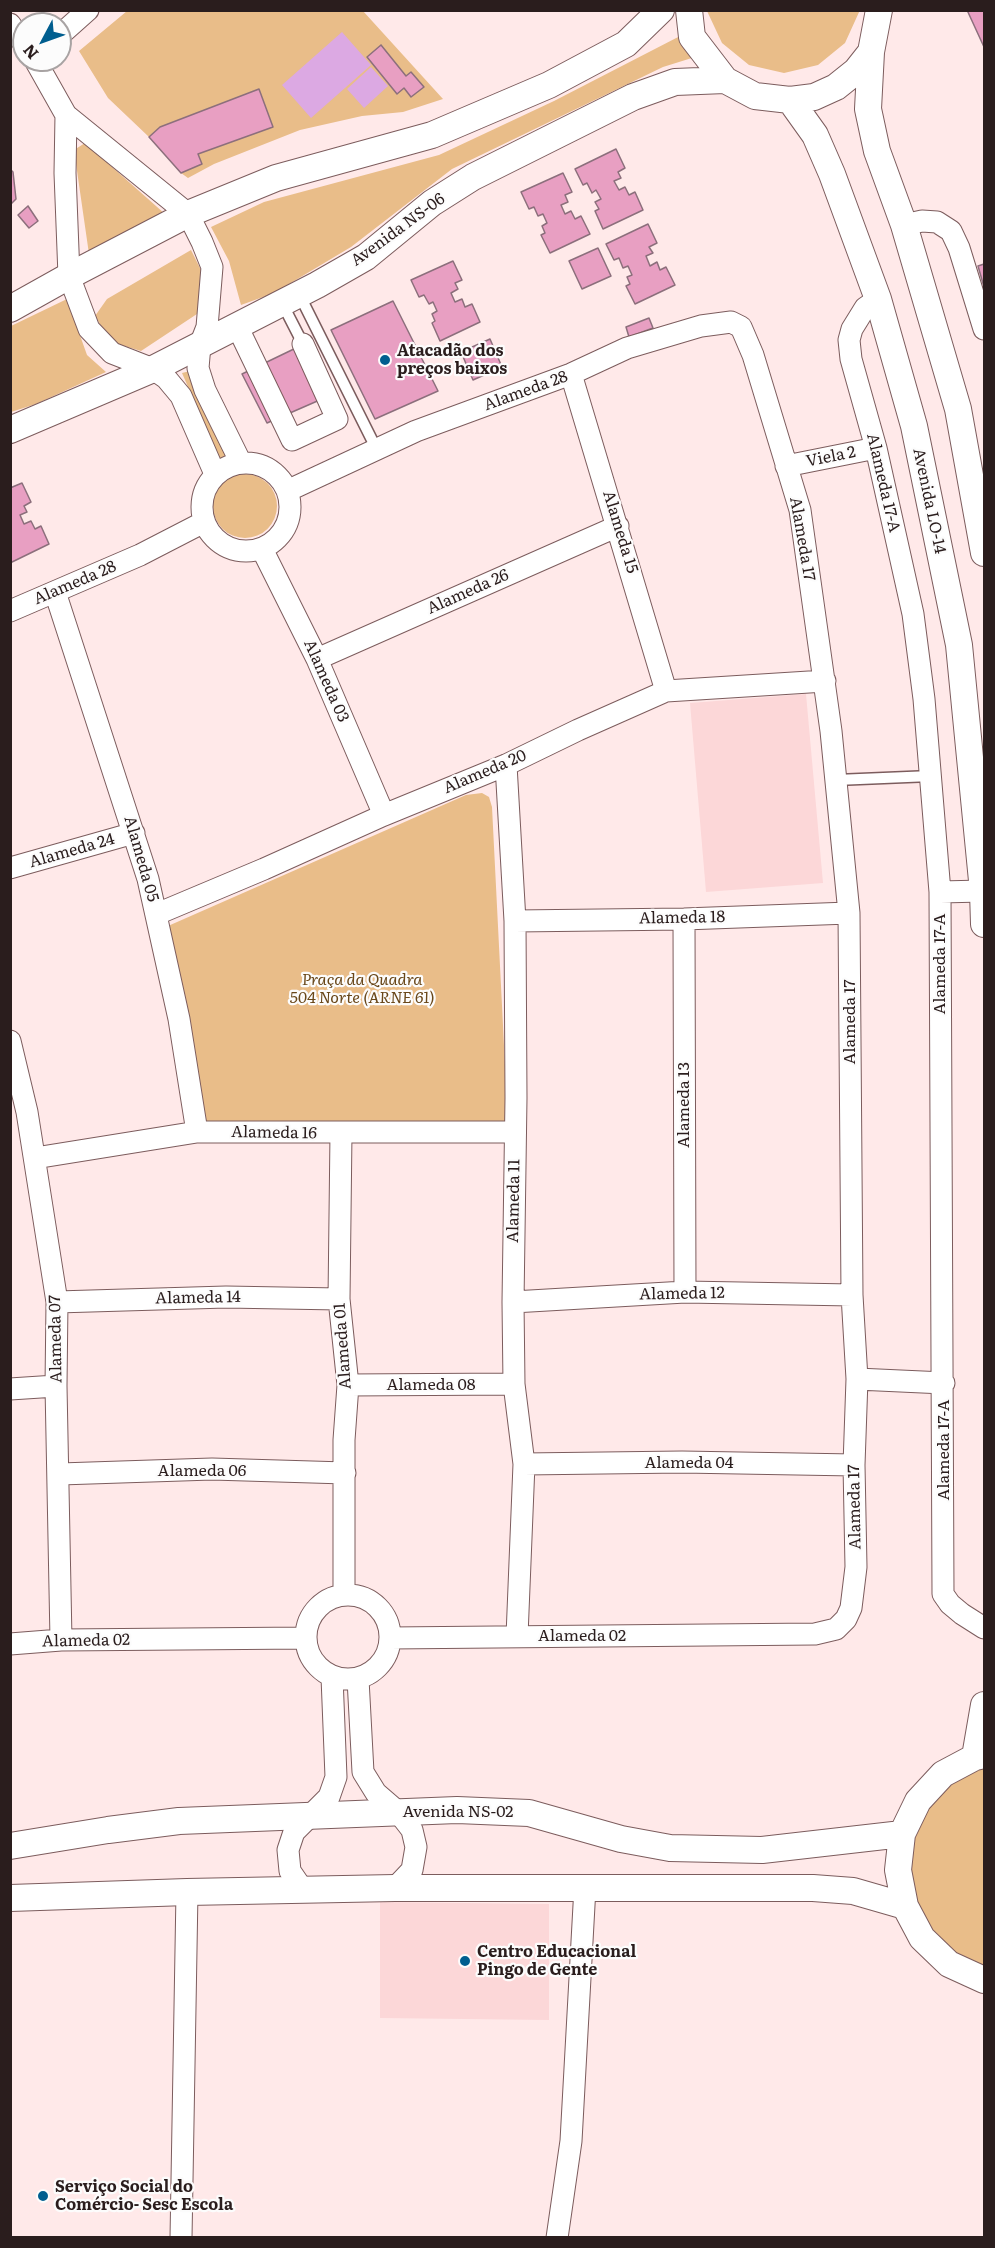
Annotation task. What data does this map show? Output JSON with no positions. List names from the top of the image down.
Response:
{
  "streets": {
    "street": [
      "Avenida NS-06",
      "Alameda 28",
      "Viela 2",
      "Alameda 17-A",
      "Avenida LO-14",
      "Alameda 15",
      "Alameda 17",
      "Alameda 26",
      "Alameda 03",
      "Alameda 20",
      "Alameda 24",
      "Alameda 05",
      "Alameda 18",
      "Alameda 13",
      "Alameda 16",
      "Alameda 11",
      "Alameda 12",
      "Alameda 14",
      "Alameda 07",
      "Alameda 01",
      "Alameda 08",
      "Alameda 04",
      "Alameda 06",
      "Alameda 02",
      "Avenida NS-02"
    ]
  },
  "crossings": [
    ["Alameda 28", "Alameda 15"],
    ["Alameda 28", "Alameda 17"],
    ["Alameda 28", "Alameda 03"],
    ["Alameda 28", "Alameda 05"],
    ["Viela 2", "Alameda 17-A"],
    ["Viela 2", "Alameda 17"],
    ["Alameda 17-A", "Avenida LO-14"],
    ["Alameda 15", "Alameda 26"],
    ["Alameda 15", "Alameda 20"],
    ["Alameda 17", "Alameda 20"],
    ["Alameda 17", "Alameda 18"],
    ["Alameda 17", "Alameda 12"],
    ["Alameda 17", "Alameda 04"],
    ["Alameda 17", "Alameda 02"],
    ["Alameda 26", "Alameda 03"],
    ["Alameda 03", "Alameda 20"],
    ["Alameda 20", "Alameda 05"],
    ["Alameda 20", "Alameda 11"],
    ["Alameda 24", "Alameda 05"],
    ["Alameda 05", "Alameda 16"],
    ["Alameda 18", "Alameda 13"],
    ["Alameda 18", "Alameda 11"],
    ["Alameda 13", "Alameda 12"],
    ["Alameda 16", "Alameda 11"],
    ["Alameda 16", "Alameda 07"],
    ["Alameda 16", "Alameda 01"],
    ["Alameda 11", "Alameda 12"],
    ["Alameda 11", "Alameda 08"],
    ["Alameda 11", "Alameda 04"],
    ["Alameda 11", "Alameda 02"],
    ["Alameda 14", "Alameda 07"],
    ["Alameda 14", "Alameda 01"],
    ["Alameda 07", "Alameda 06"],
    ["Alameda 07", "Alameda 02"],
    ["Alameda 01", "Alameda 08"],
    ["Alameda 01", "Alameda 06"],
    ["Alameda 01", "Alameda 02"]
  ],
  "parks": ["Praça da Quadra 504 Norte (ARNE 61)"],
  "places": ["Atacadão dos preços baixos", "Centro Educacional Pingo de Gente", "Serviço Social do Comércio- Sesc Escola"],
  "north": "bottom left"
}
